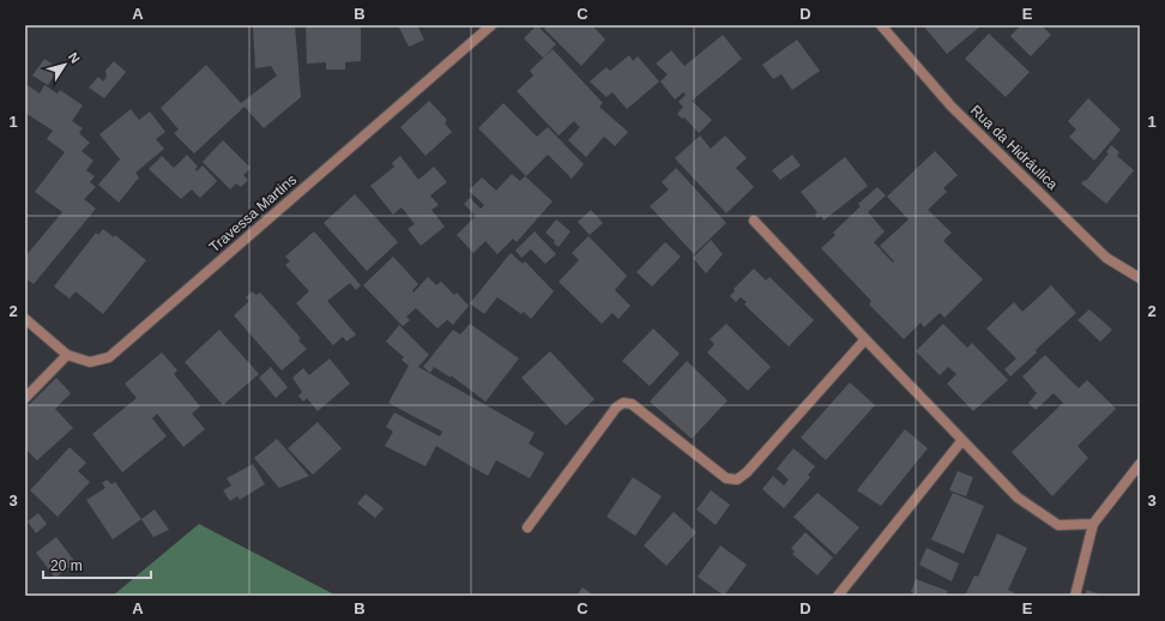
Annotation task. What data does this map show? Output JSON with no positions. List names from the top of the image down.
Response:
{
  "streets": {
    "street": ["Rua da Hidráulica", "Travessa Martins"]
  },
  "scale_bar": "20 m",
  "north": "top right",
  "grid": {
    "columns": [
      "A",
      "B",
      "C",
      "D",
      "E"
    ],
    "rows": ["1", "2", "3"]
  }
}
